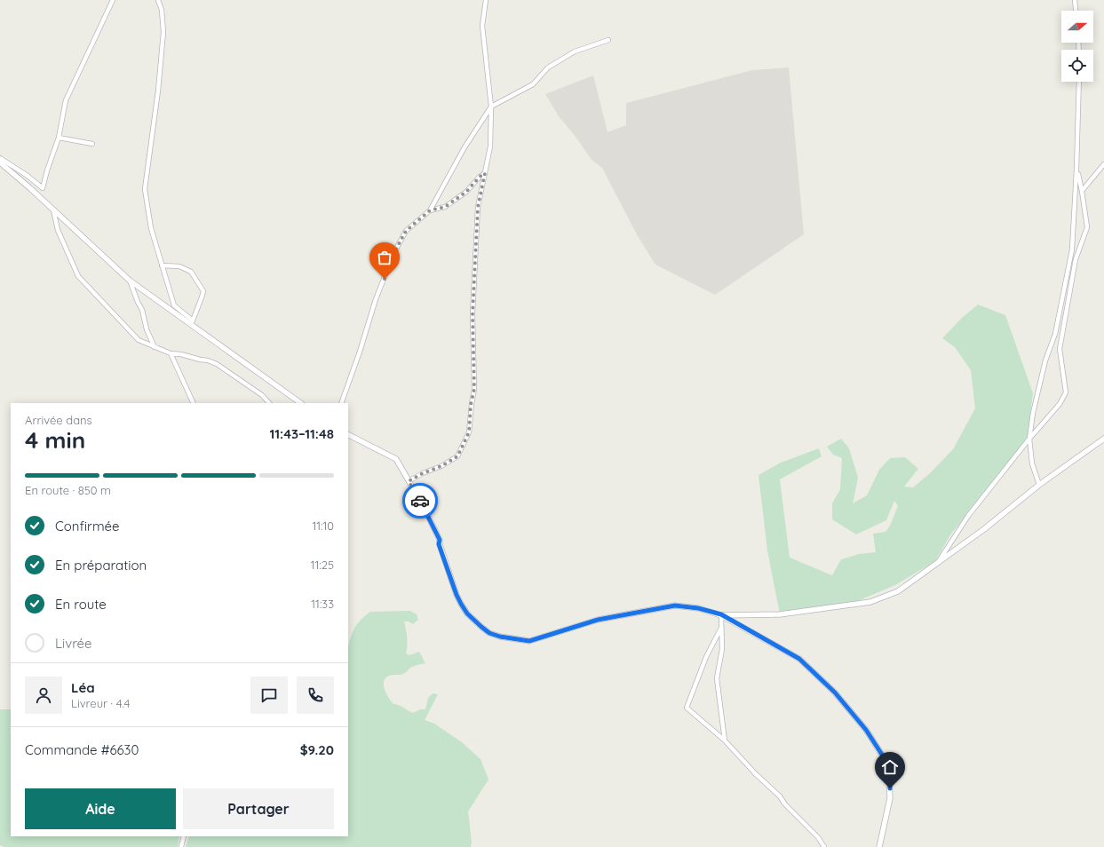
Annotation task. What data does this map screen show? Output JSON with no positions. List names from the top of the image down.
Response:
{
  "north": "right",
  "page": {
    "heading": ["4 min", "Arrivée dans", "11:43–11:48"],
    "panel": [
      "Léa",
      "Livreur · 4.4",
      "Commande #6630",
      "$9.20"
    ],
    "bar": "En route · 850 m",
    "list": [
      ["Confirmée", "11:10"],
      ["En préparation", "11:25"],
      ["En route", "11:33"],
      "Livrée"
    ],
    "buttons": ["Aide", "Partager"]
  }
}
